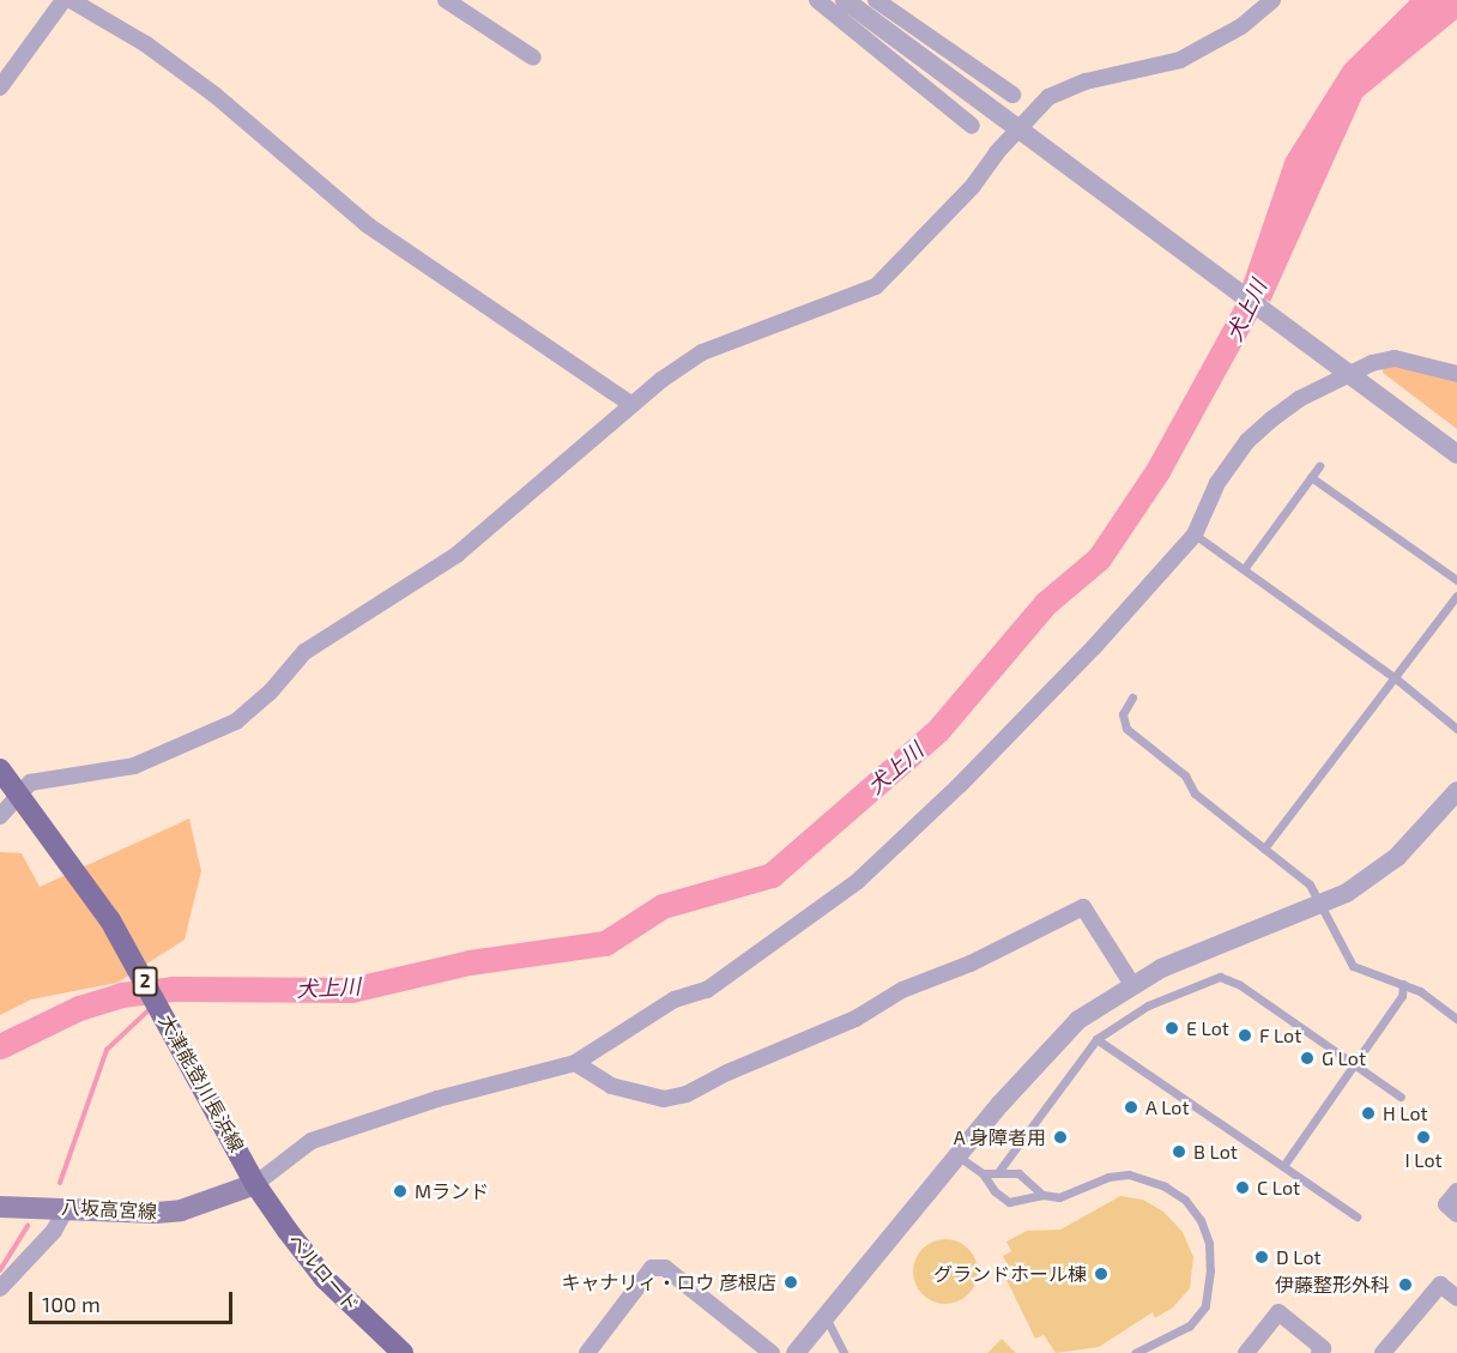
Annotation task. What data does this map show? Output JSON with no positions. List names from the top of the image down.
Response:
{
  "streets": {
    "main road": [
      "2",
      "大津能登川長浜線",
      "八坂高宮線",
      "ベルロード"
    ]
  },
  "crossings": [
    ["大津能登川長浜線", "八坂高宮線"],
    ["大津能登川長浜線", "ベルロード"],
    ["八坂高宮線", "ベルロード"]
  ],
  "water": ["犬上川"],
  "places": [
    "E Lot",
    "F Lot",
    "G Lot",
    "A Lot",
    "H Lot",
    "A 身障者用",
    "I Lot",
    "B Lot",
    "C Lot",
    "Mランド",
    "D Lot",
    "グランドホール棟",
    "キャナリィ・ロウ 彦根店",
    "伊藤整形外科"
  ],
  "scale_bar": "100 m"
}
